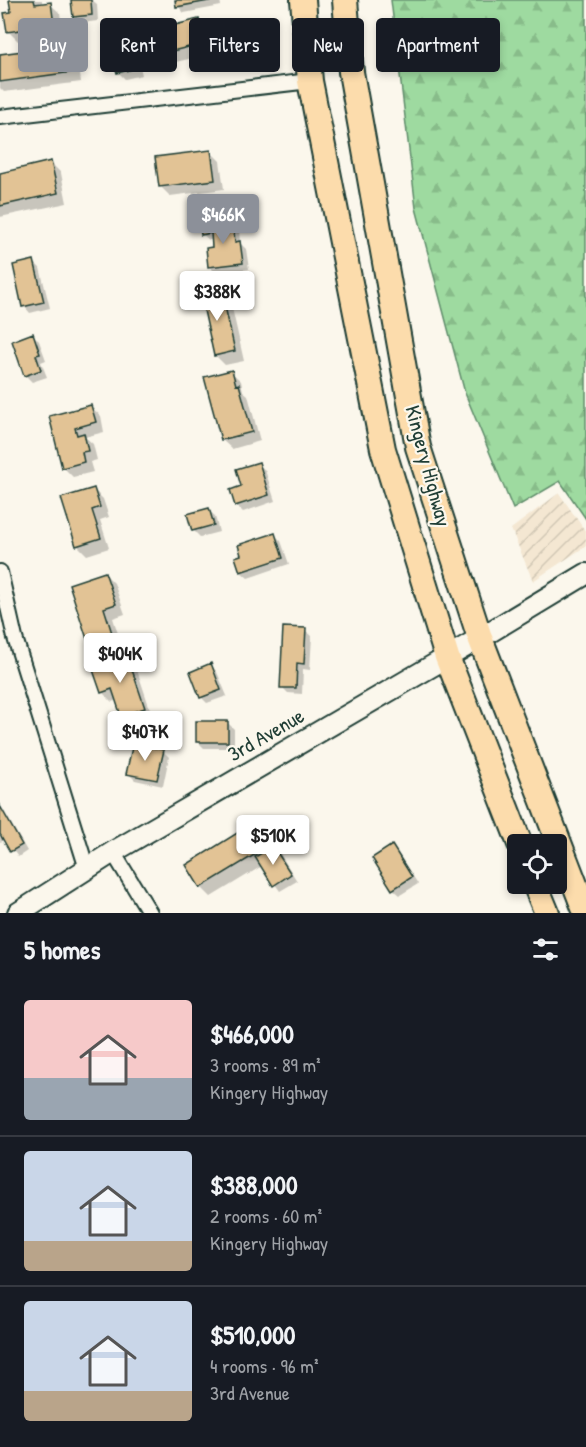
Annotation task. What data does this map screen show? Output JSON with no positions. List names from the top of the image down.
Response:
{
  "streets": {
    "highway": ["Kingery Highway"],
    "street": ["3rd Avenue"]
  },
  "crossings": [
    ["Kingery Highway", "3rd Avenue"]
  ],
  "page": {
    "chip": [
      "Buy",
      "Rent",
      "Filters",
      "New",
      "Apartment"
    ],
    "price": [
      "$466K",
      "$388K",
      "$404K",
      "$407K",
      "$510K"
    ],
    "heading": "5 homes",
    "list": [
      {
        "name": "$466,000",
        "note": "3 rooms · 89 m² · Kingery Highway"
      },
      {
        "name": "$388,000",
        "note": "2 rooms · 60 m² · Kingery Highway"
      },
      {
        "name": "$510,000",
        "note": "4 rooms · 96 m² · 3rd Avenue"
      }
    ]
  }
}
